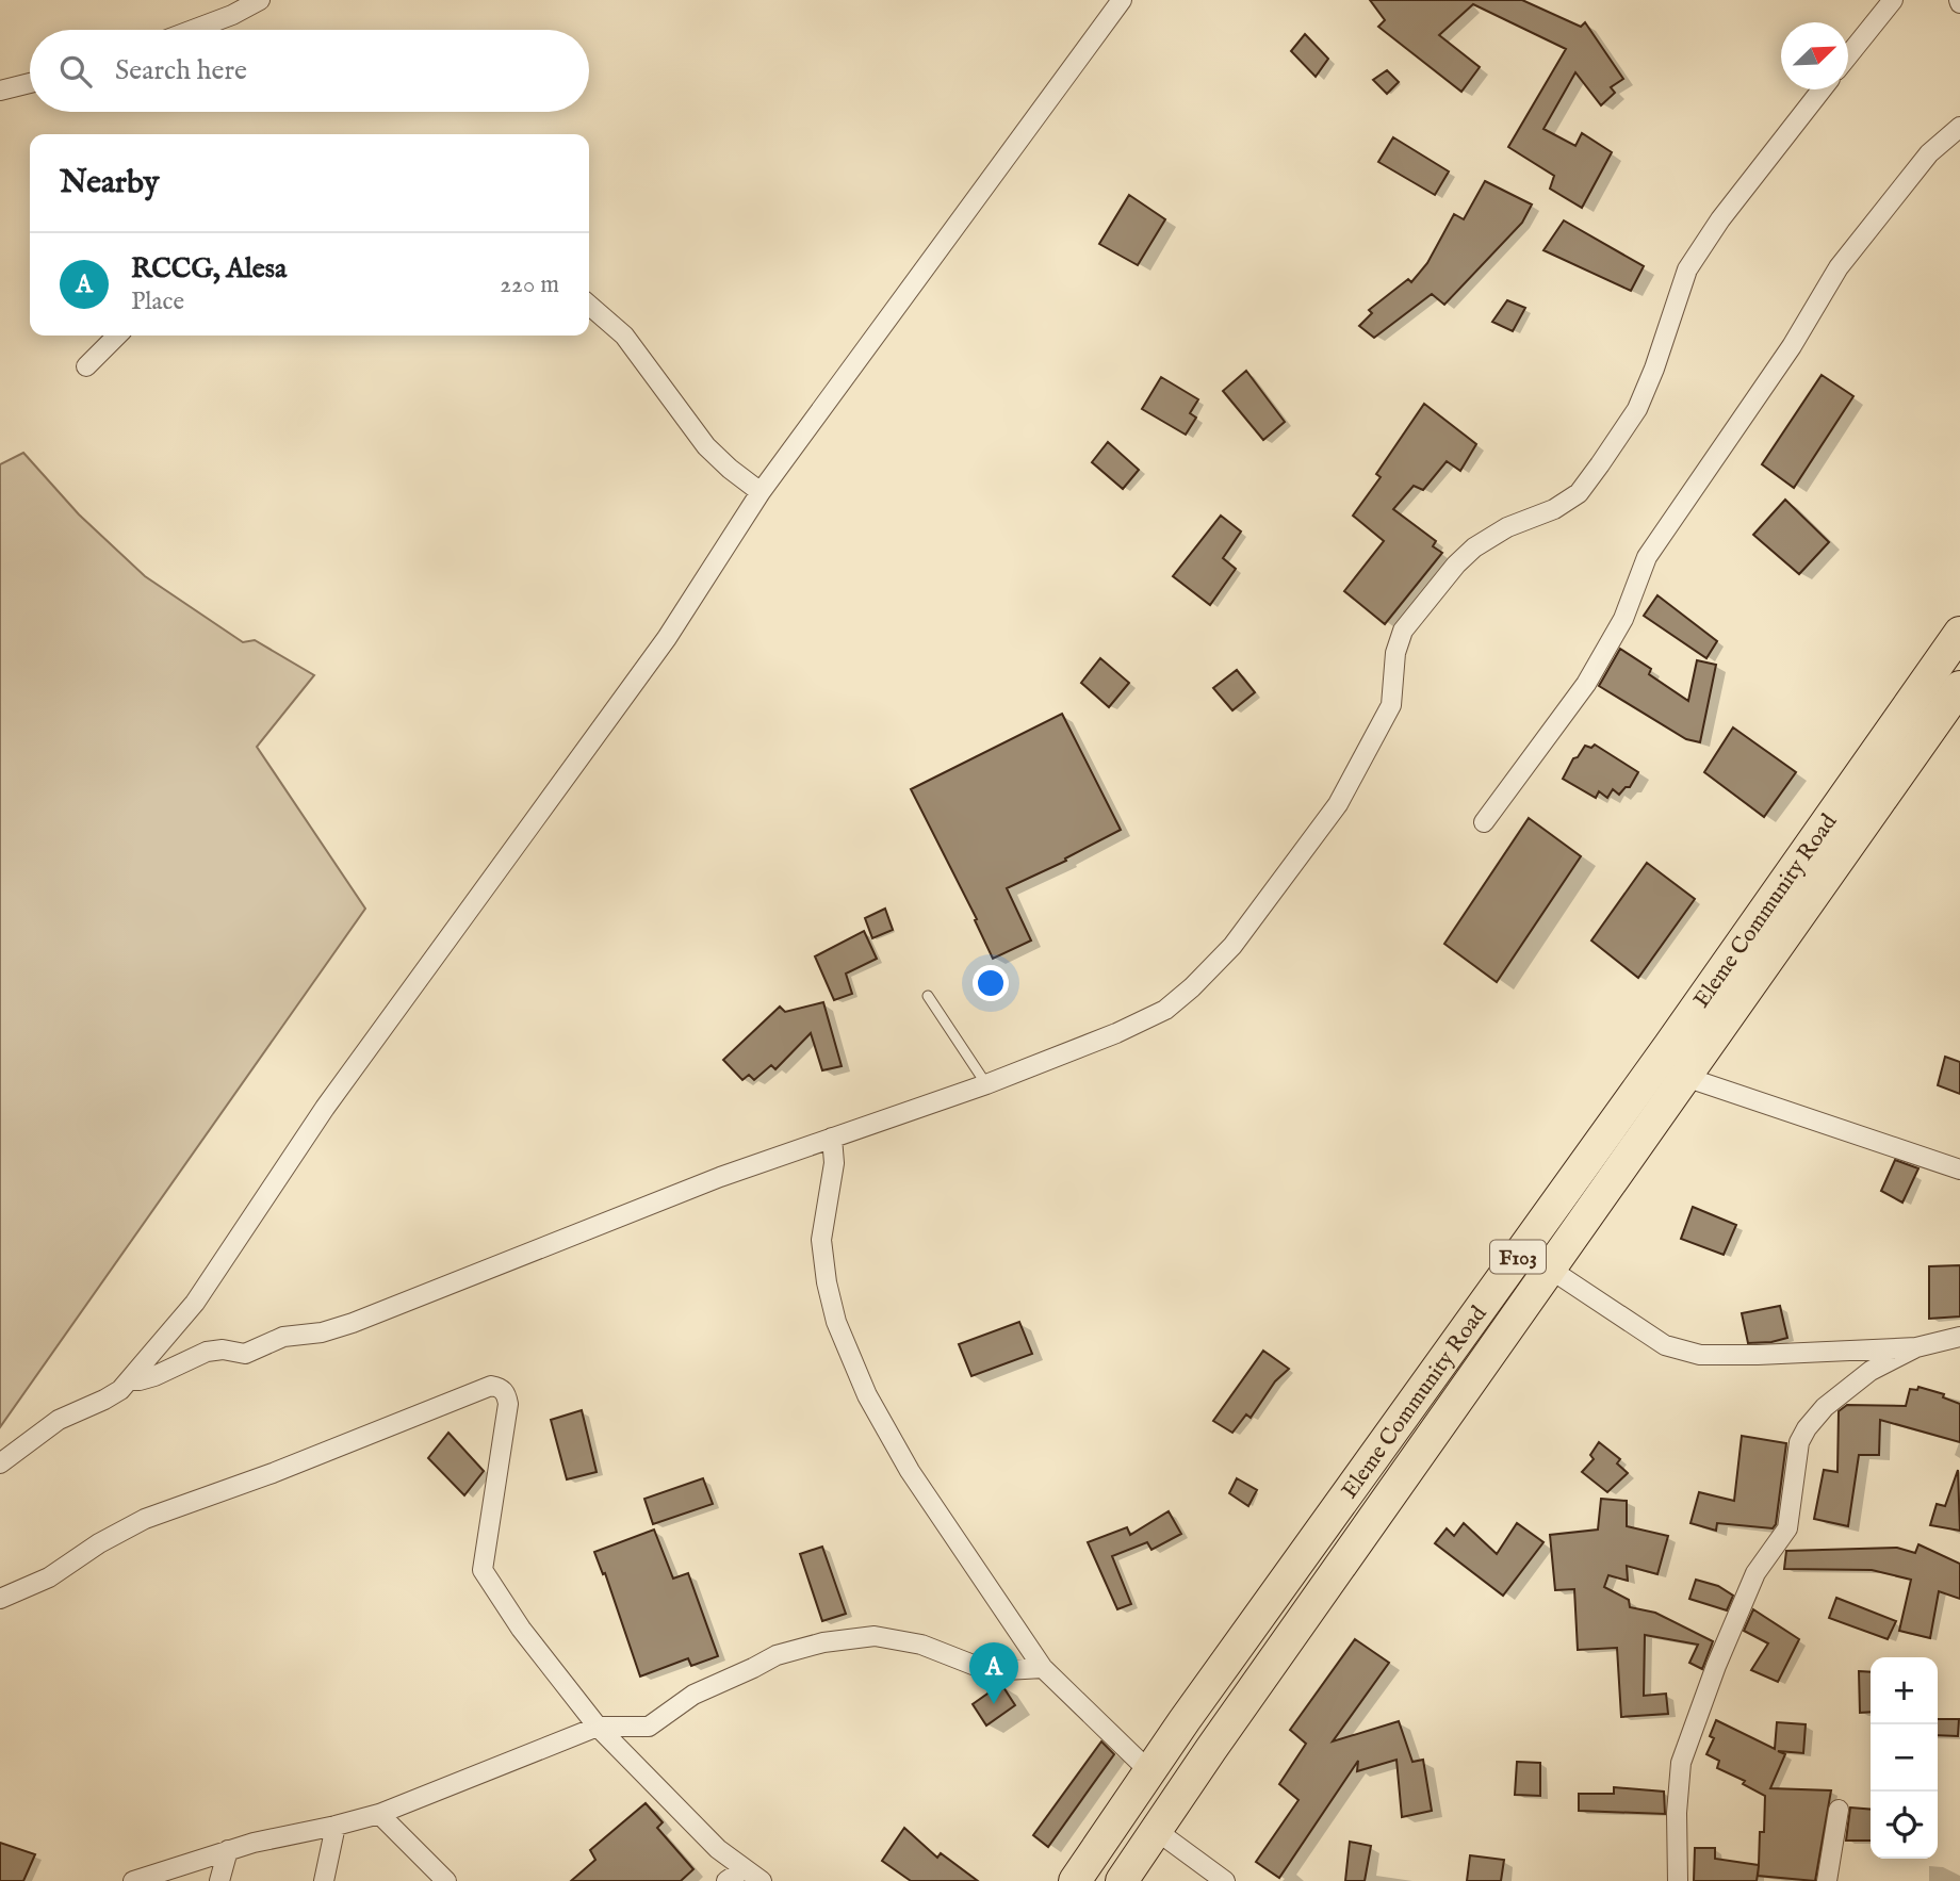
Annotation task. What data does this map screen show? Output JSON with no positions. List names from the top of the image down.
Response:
{
  "streets": {
    "main road": ["Eleme Community Road", "F103"]
  },
  "north": "top right",
  "page": {
    "search": "Search here",
    "heading": "Nearby",
    "list": [
      {
        "mark": "A",
        "name": "RCCG, Alesa",
        "note": "Place",
        "value": "220 m"
      }
    ],
    "pins": "A",
    "map_buttons": ["+", "−"]
  }
}
